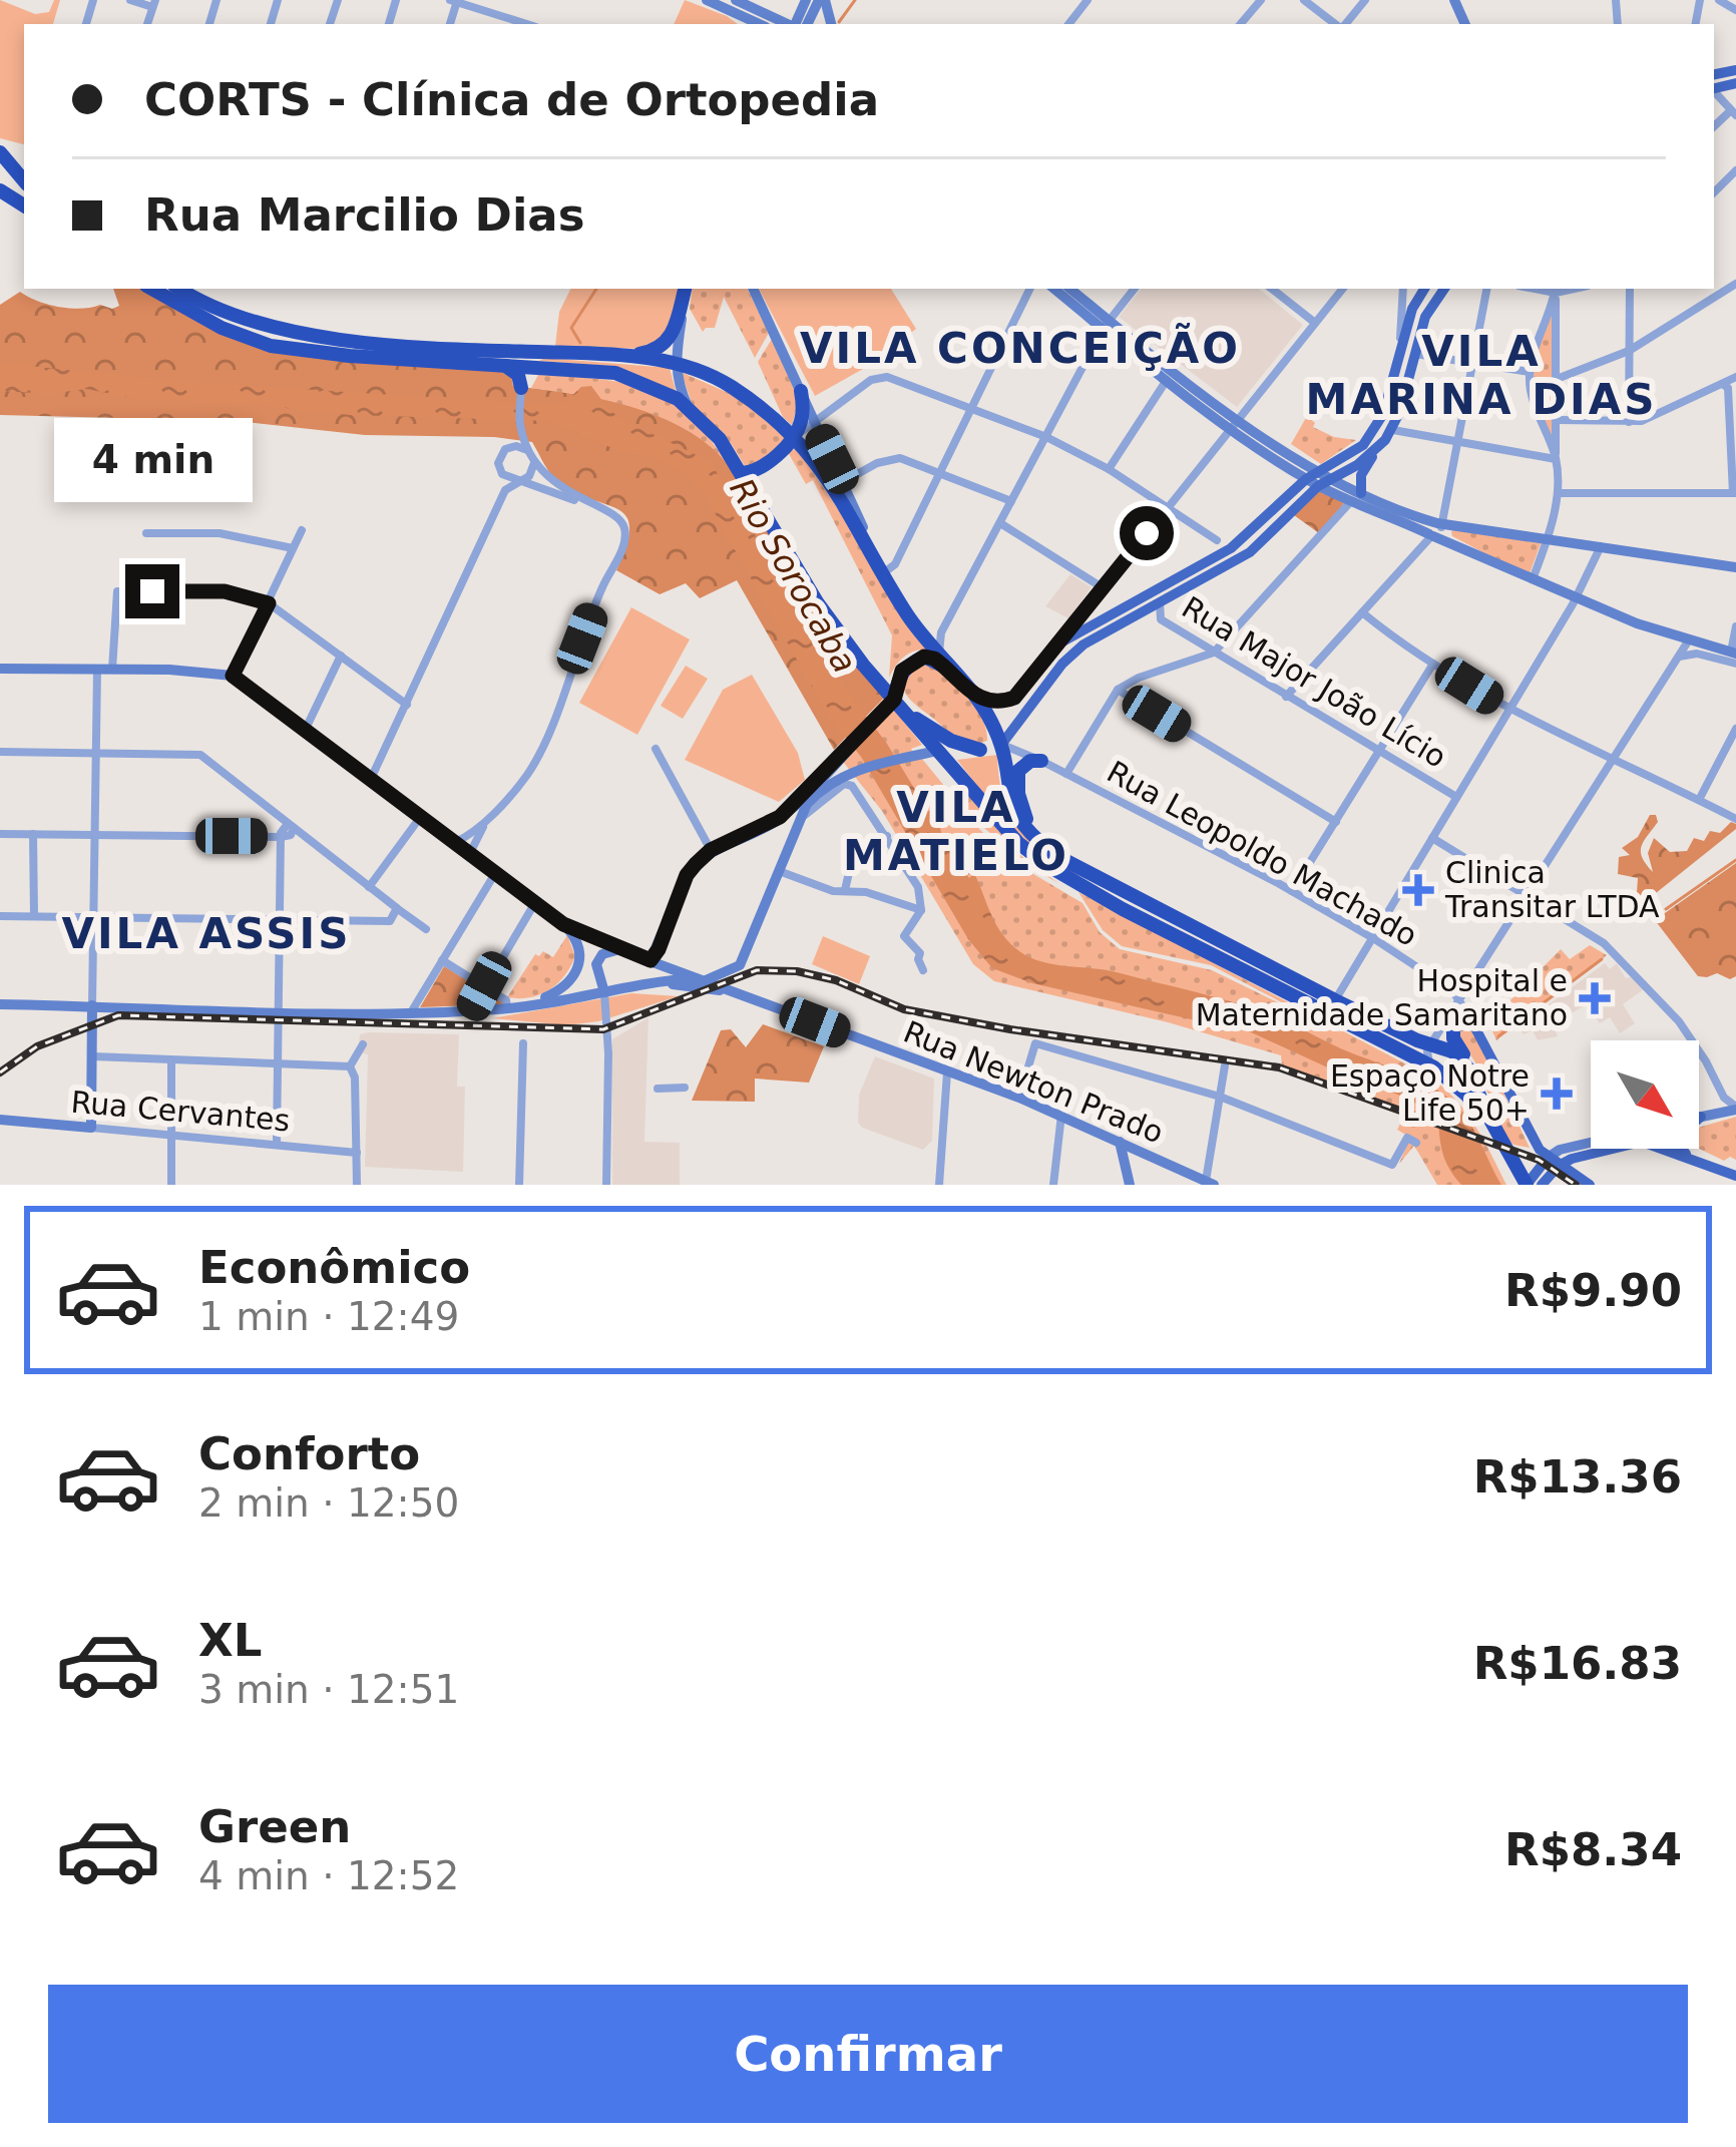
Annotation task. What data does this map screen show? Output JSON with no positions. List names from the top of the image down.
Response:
{
  "streets": {
    "main road": ["Rua Leopoldo Machado", "Rua Newton Prado", "Rua Cervantes"],
    "street": ["Rua Major João Lício"]
  },
  "districts": [
    "VILA CONCEIÇÃO",
    "VILA MARINA DIAS",
    "VILA MATIELO",
    "VILA ASSIS"
  ],
  "water": ["Rio Sorocaba"],
  "places": {
    "health": ["Clinica Transitar LTDA", "Hospital e Maternidade Samaritano", "Espaço Notre Life 50+"]
  },
  "north": "bottom right",
  "page": {
    "banner": ["CORTS - Clínica de Ortopedia", "Rua Marcilio Dias"],
    "bubble": "4 min",
    "list": [
      {
        "name": "Econômico",
        "note": "1 min · 12:49",
        "value": "R$9.90"
      },
      {
        "name": "Conforto",
        "note": "2 min · 12:50",
        "value": "R$13.36"
      },
      {
        "name": "XL",
        "note": "3 min · 12:51",
        "value": "R$16.83"
      },
      {
        "name": "Green",
        "note": "4 min · 12:52",
        "value": "R$8.34"
      }
    ],
    "buttons": "Confirmar"
  }
}
